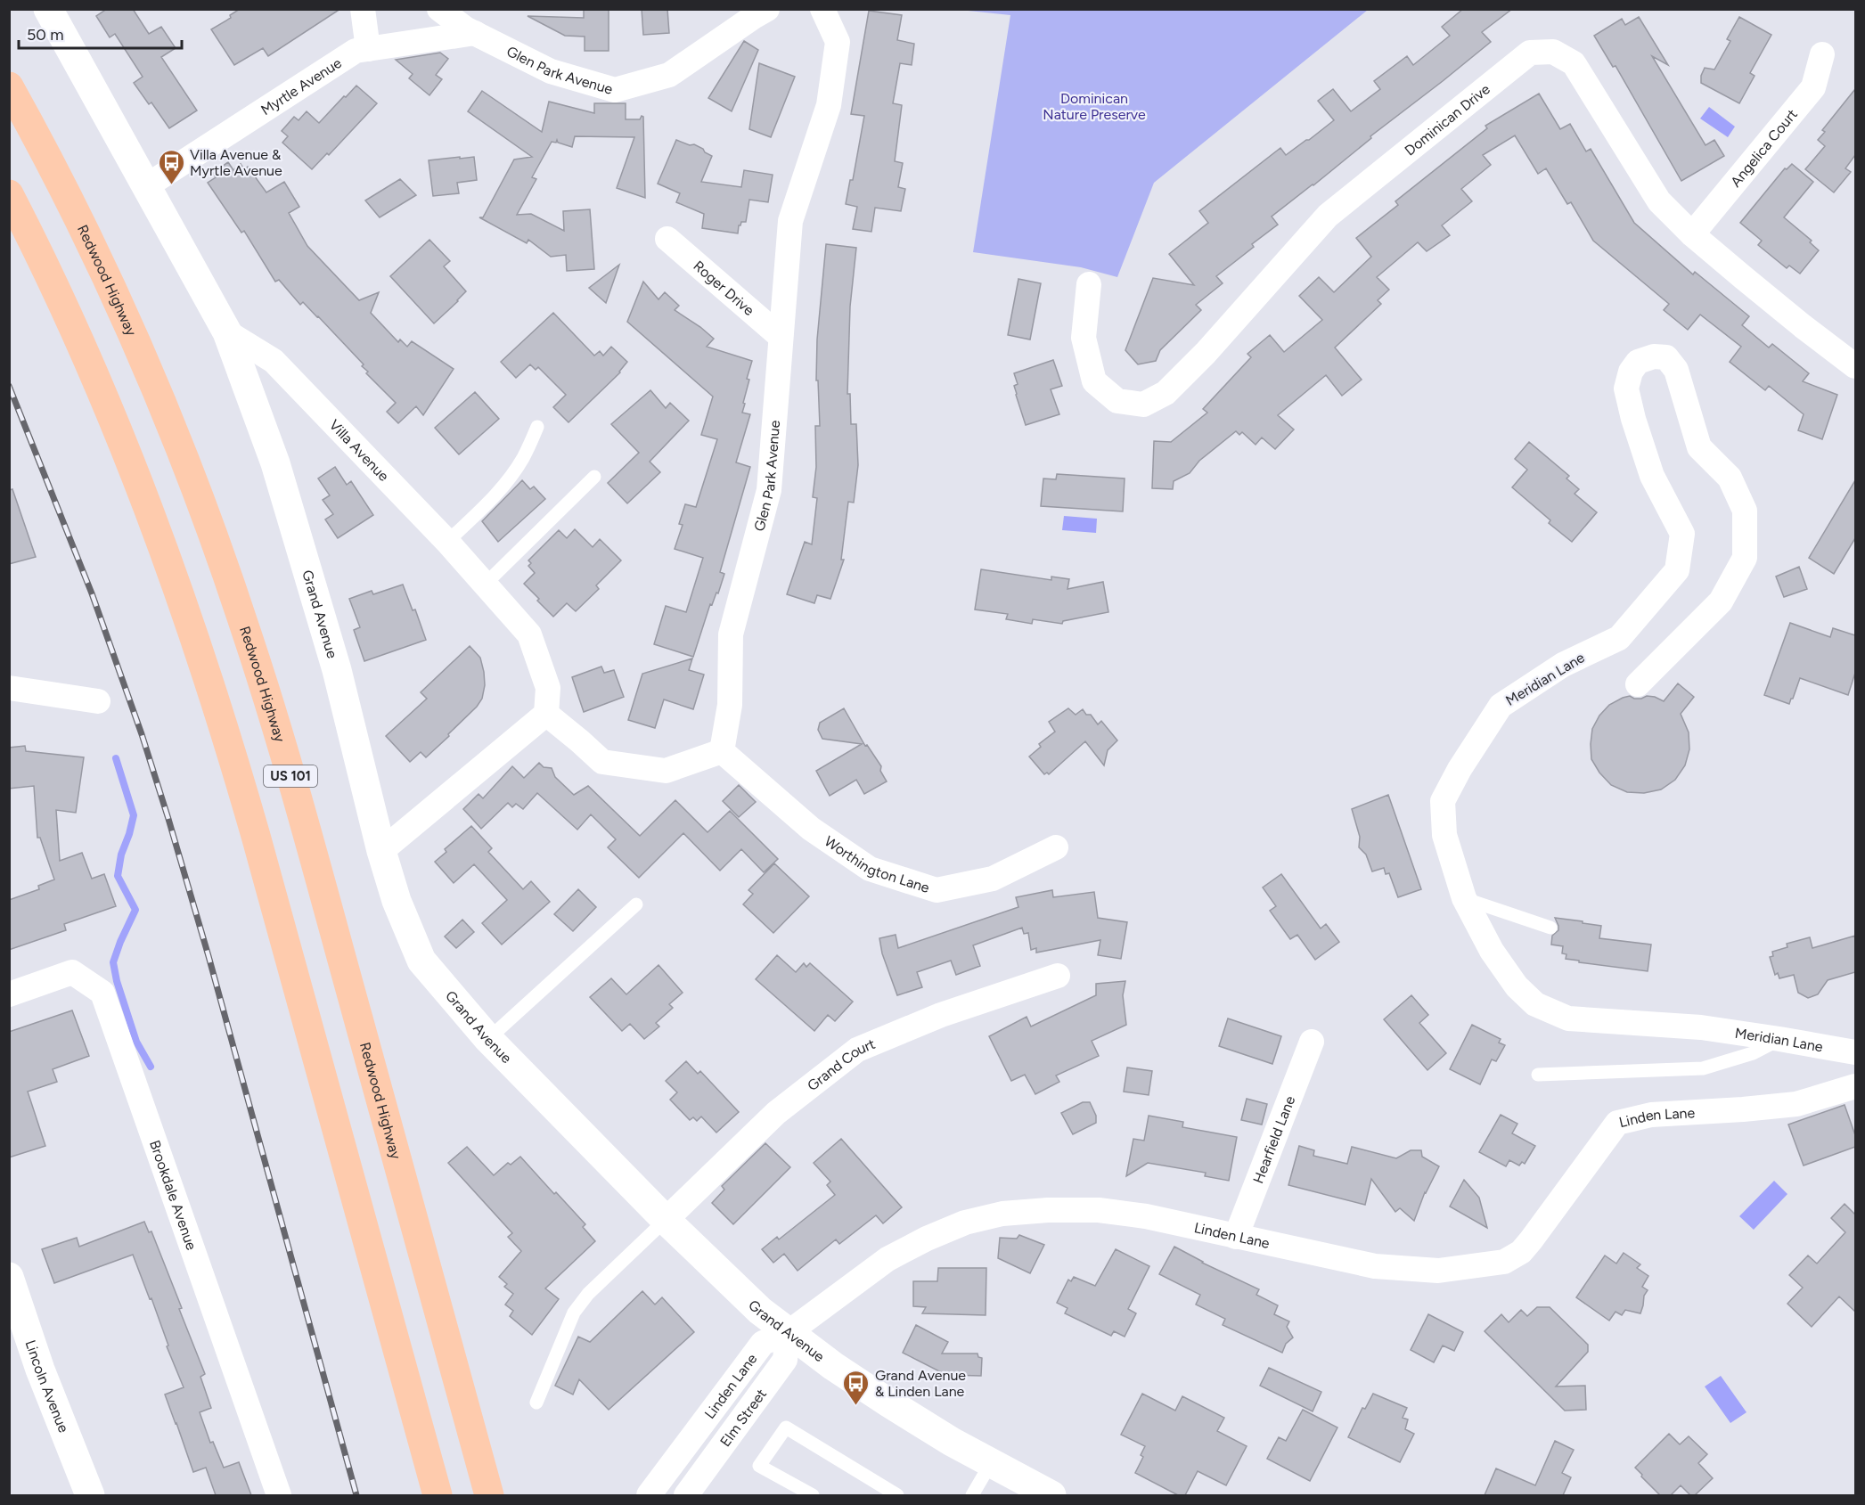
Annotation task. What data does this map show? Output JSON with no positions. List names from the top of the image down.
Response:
{
  "streets": {
    "highway": ["Redwood Highway", "US 101"],
    "street": [
      "Glen Park Avenue",
      "Myrtle Avenue",
      "Dominican Drive",
      "Angelica Court",
      "Roger Drive",
      "Villa Avenue",
      "Grand Avenue",
      "Meridian Lane",
      "Worthington Lane",
      "Grand Court",
      "Linden Lane",
      "Hearfield Lane",
      "Brookdale Avenue",
      "Lincoln Avenue",
      "Elm Street"
    ]
  },
  "crossings": [
    ["Glen Park Avenue", "Myrtle Avenue"],
    ["Glen Park Avenue", "Roger Drive"],
    ["Glen Park Avenue", "Worthington Lane"],
    ["Myrtle Avenue", "Villa Avenue"],
    ["Dominican Drive", "Angelica Court"],
    ["Villa Avenue", "Grand Avenue"],
    ["Grand Avenue", "Grand Court"],
    ["Grand Avenue", "Linden Lane"],
    ["Grand Avenue", "Elm Street"],
    ["Linden Lane", "Hearfield Lane"],
    ["Linden Lane", "Elm Street"]
  ],
  "parks": ["Dominican Nature Preserve"],
  "places": {
    "bus stop": ["Villa Avenue & Myrtle Avenue", "Grand Avenue & Linden Lane"]
  },
  "scale_bar": "50 m"
}
